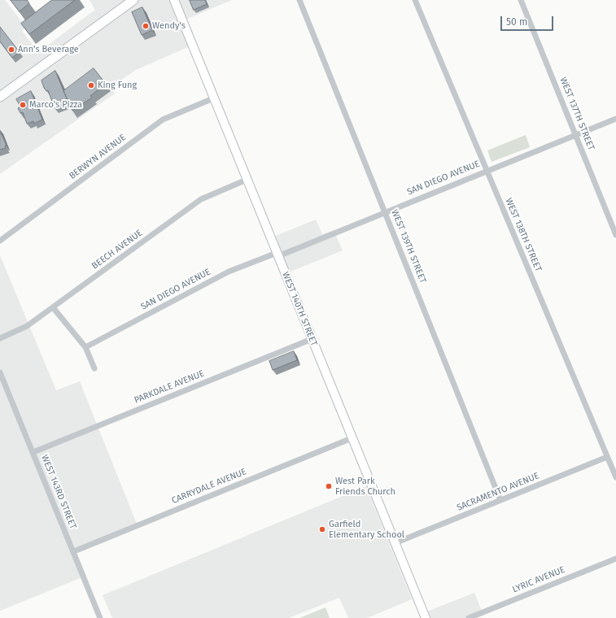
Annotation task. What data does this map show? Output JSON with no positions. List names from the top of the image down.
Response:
{
  "streets": {
    "street": [
      "WEST 137TH STREET",
      "BERWYN AVENUE",
      "SAN DIEGO AVENUE",
      "WEST 138TH STREET",
      "WEST 139TH STREET",
      "BEECH AVENUE",
      "WEST 140TH STREET",
      "PARKDALE AVENUE",
      "CARRYDALE AVENUE",
      "WEST 143RD STREET",
      "SACRAMENTO AVENUE",
      "LYRIC AVENUE"
    ]
  },
  "crossings": [
    ["WEST 137TH STREET", "SAN DIEGO AVENUE"],
    ["BERWYN AVENUE", "WEST 140TH STREET"],
    ["SAN DIEGO AVENUE", "WEST 138TH STREET"],
    ["SAN DIEGO AVENUE", "WEST 139TH STREET"],
    ["SAN DIEGO AVENUE", "WEST 140TH STREET"],
    ["WEST 138TH STREET", "SACRAMENTO AVENUE"],
    ["WEST 139TH STREET", "SACRAMENTO AVENUE"],
    ["BEECH AVENUE", "WEST 140TH STREET"],
    ["WEST 140TH STREET", "PARKDALE AVENUE"],
    ["WEST 140TH STREET", "CARRYDALE AVENUE"],
    ["WEST 140TH STREET", "SACRAMENTO AVENUE"],
    ["PARKDALE AVENUE", "WEST 143RD STREET"],
    ["CARRYDALE AVENUE", "WEST 143RD STREET"]
  ],
  "places": [
    "Wendy's",
    "Ann's Beverage",
    "King Fung",
    "Marco's Pizza",
    "West Park Friends Church",
    "Garfield Elementary School"
  ],
  "scale_bar": "50 m"
}
